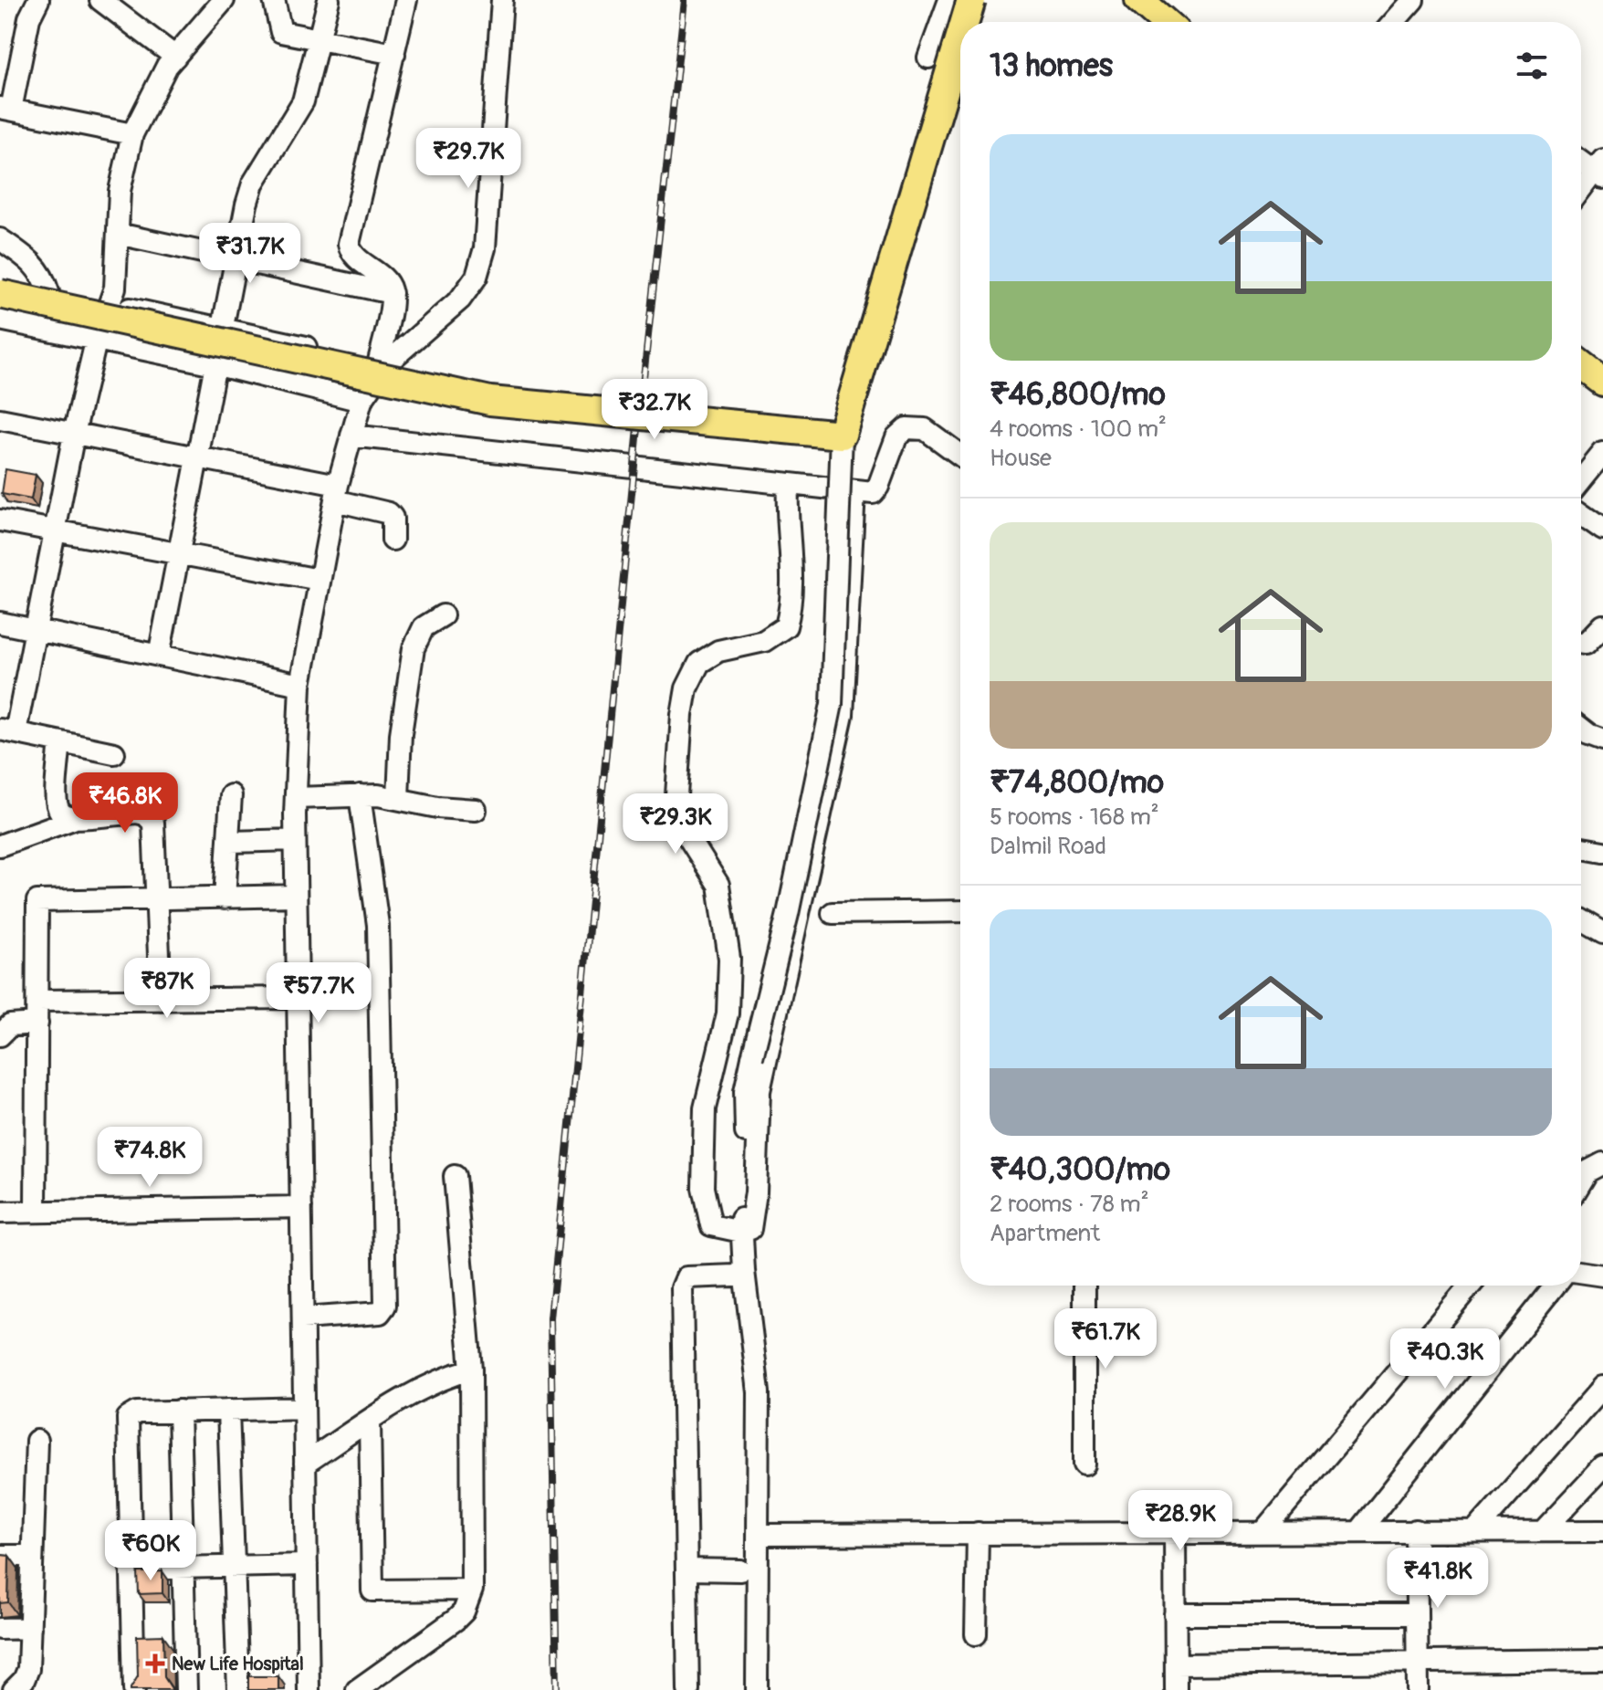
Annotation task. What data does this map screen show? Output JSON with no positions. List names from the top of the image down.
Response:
{
  "places": {
    "health": ["New Life Hospital"]
  },
  "page": {
    "heading": "13 homes",
    "list": [
      {
        "name": "₹46,800/mo",
        "note": "4 rooms · 100 m² · House"
      },
      {
        "name": "₹74,800/mo",
        "note": "5 rooms · 168 m² · Dalmil Road"
      },
      {
        "name": "₹40,300/mo",
        "note": "2 rooms · 78 m² · Apartment"
      }
    ],
    "price": [
      "₹29.7K",
      "₹31.7K",
      "₹32.7K",
      "₹46.8K",
      "₹29.3K",
      "₹87K",
      "₹57.7K",
      "₹74.8K",
      "₹61.7K",
      "₹40.3K",
      "₹28.9K",
      "₹60K",
      "₹41.8K"
    ]
  }
}
